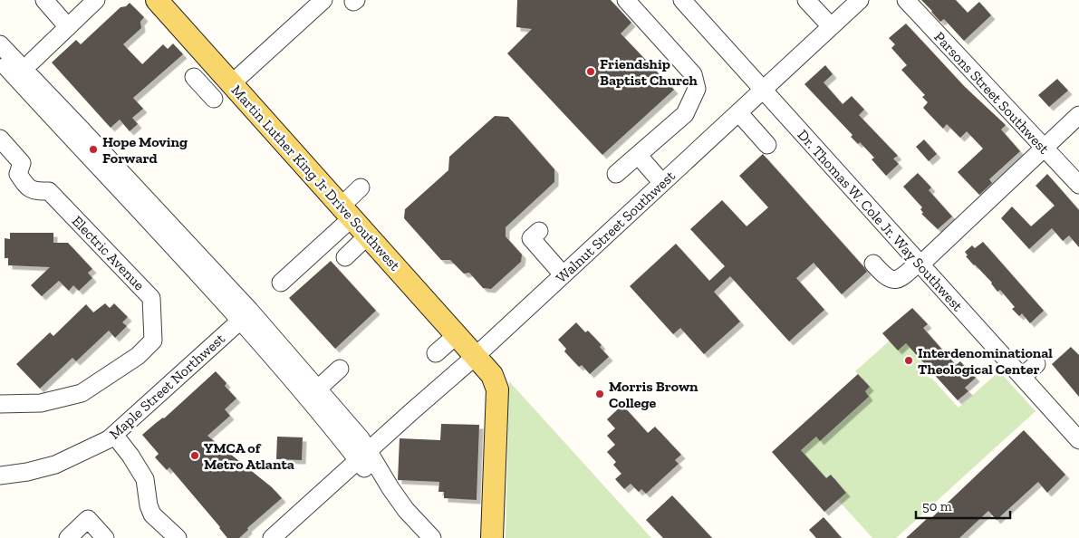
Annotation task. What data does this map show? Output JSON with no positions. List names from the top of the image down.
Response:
{
  "streets": {
    "main road": ["Martin Luther King Jr Drive Southwest"],
    "street": [
      "Parsons Street Southwest",
      "Dr. Thomas W. Cole Jr. Way Southwest",
      "Walnut Street Southwest",
      "Electric Avenue",
      "Maple Street Northwest"
    ]
  },
  "crossings": [
    ["Martin Luther King Jr Drive Southwest", "Walnut Street Southwest"],
    ["Dr. Thomas W. Cole Jr. Way Southwest", "Walnut Street Southwest"]
  ],
  "places": [
    "Friendship Baptist Church",
    "Hope Moving Forward",
    "Interdenominational Theological Center",
    "Morris Brown College",
    "YMCA of Metro Atlanta"
  ],
  "scale_bar": "50 m"
}
